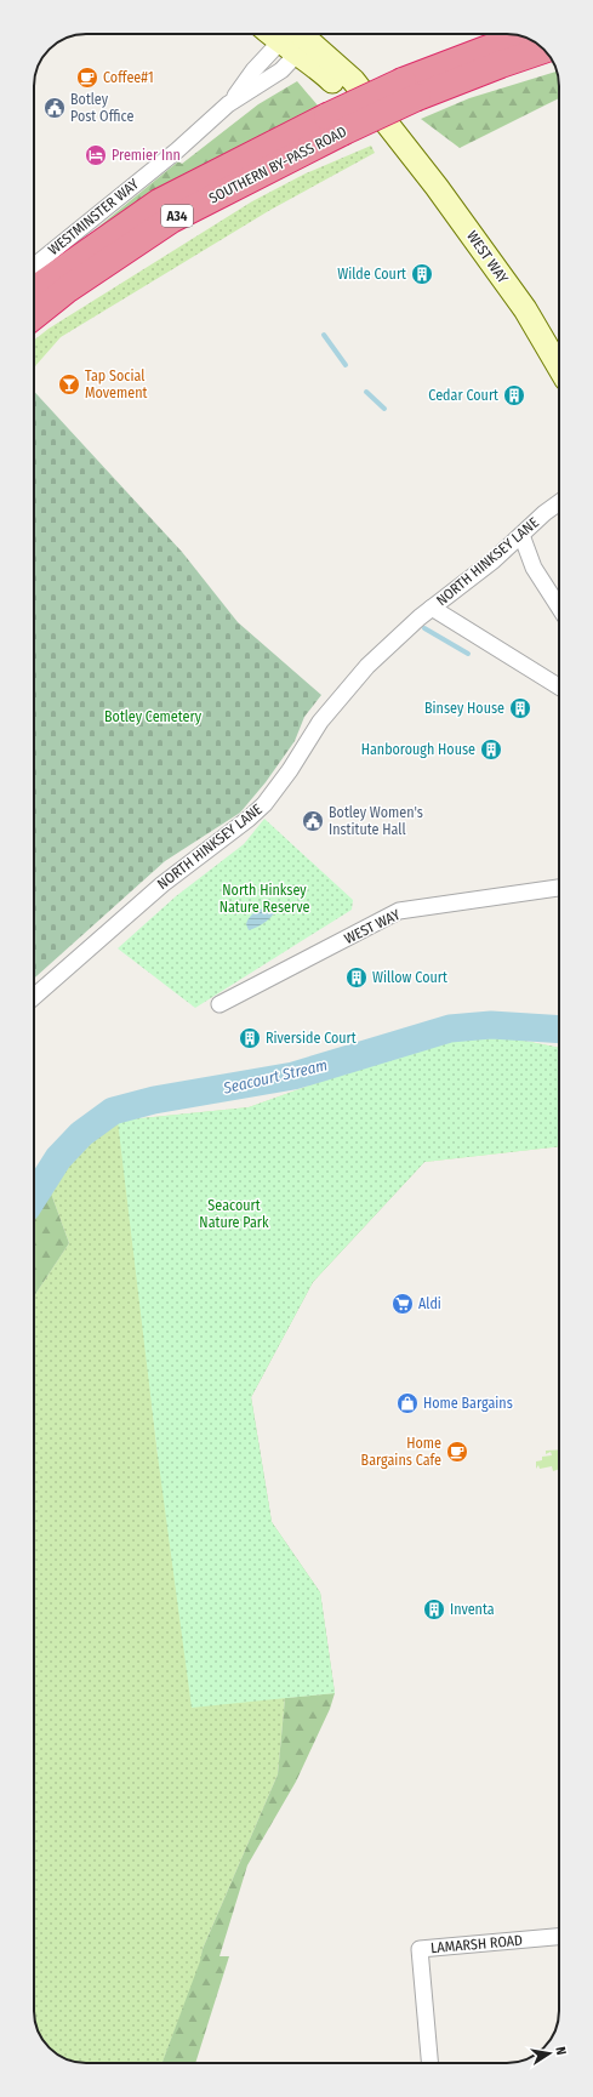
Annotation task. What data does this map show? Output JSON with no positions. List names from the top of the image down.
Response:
{
  "streets": {
    "highway": ["SOUTHERN BY-PASS ROAD", "A34"],
    "main road": ["WEST WAY"],
    "street": ["WESTMINSTER WAY", "NORTH HINKSEY LANE", "LAMARSH ROAD"]
  },
  "crossings": [
    ["WESTMINSTER WAY", "WEST WAY"]
  ],
  "water": ["Seacourt Stream"],
  "parks": ["Botley Cemetery", "North Hinksey Nature Reserve", "Seacourt Nature Park"],
  "places": {
    "cafe": ["Coffee#1", "Home Bargains Cafe"],
    "public building": ["Botley Post Office", "Botley Women's Institute Hall"],
    "hotel": ["Premier Inn"],
    "building": [
      "Wilde Court",
      "Cedar Court",
      "Binsey House",
      "Hanborough House",
      "Willow Court",
      "Riverside Court",
      "Inventa"
    ],
    "bar": ["Tap Social Movement"],
    "supermarket": ["Aldi"],
    "shop": ["Home Bargains"]
  },
  "north": "right"
}
